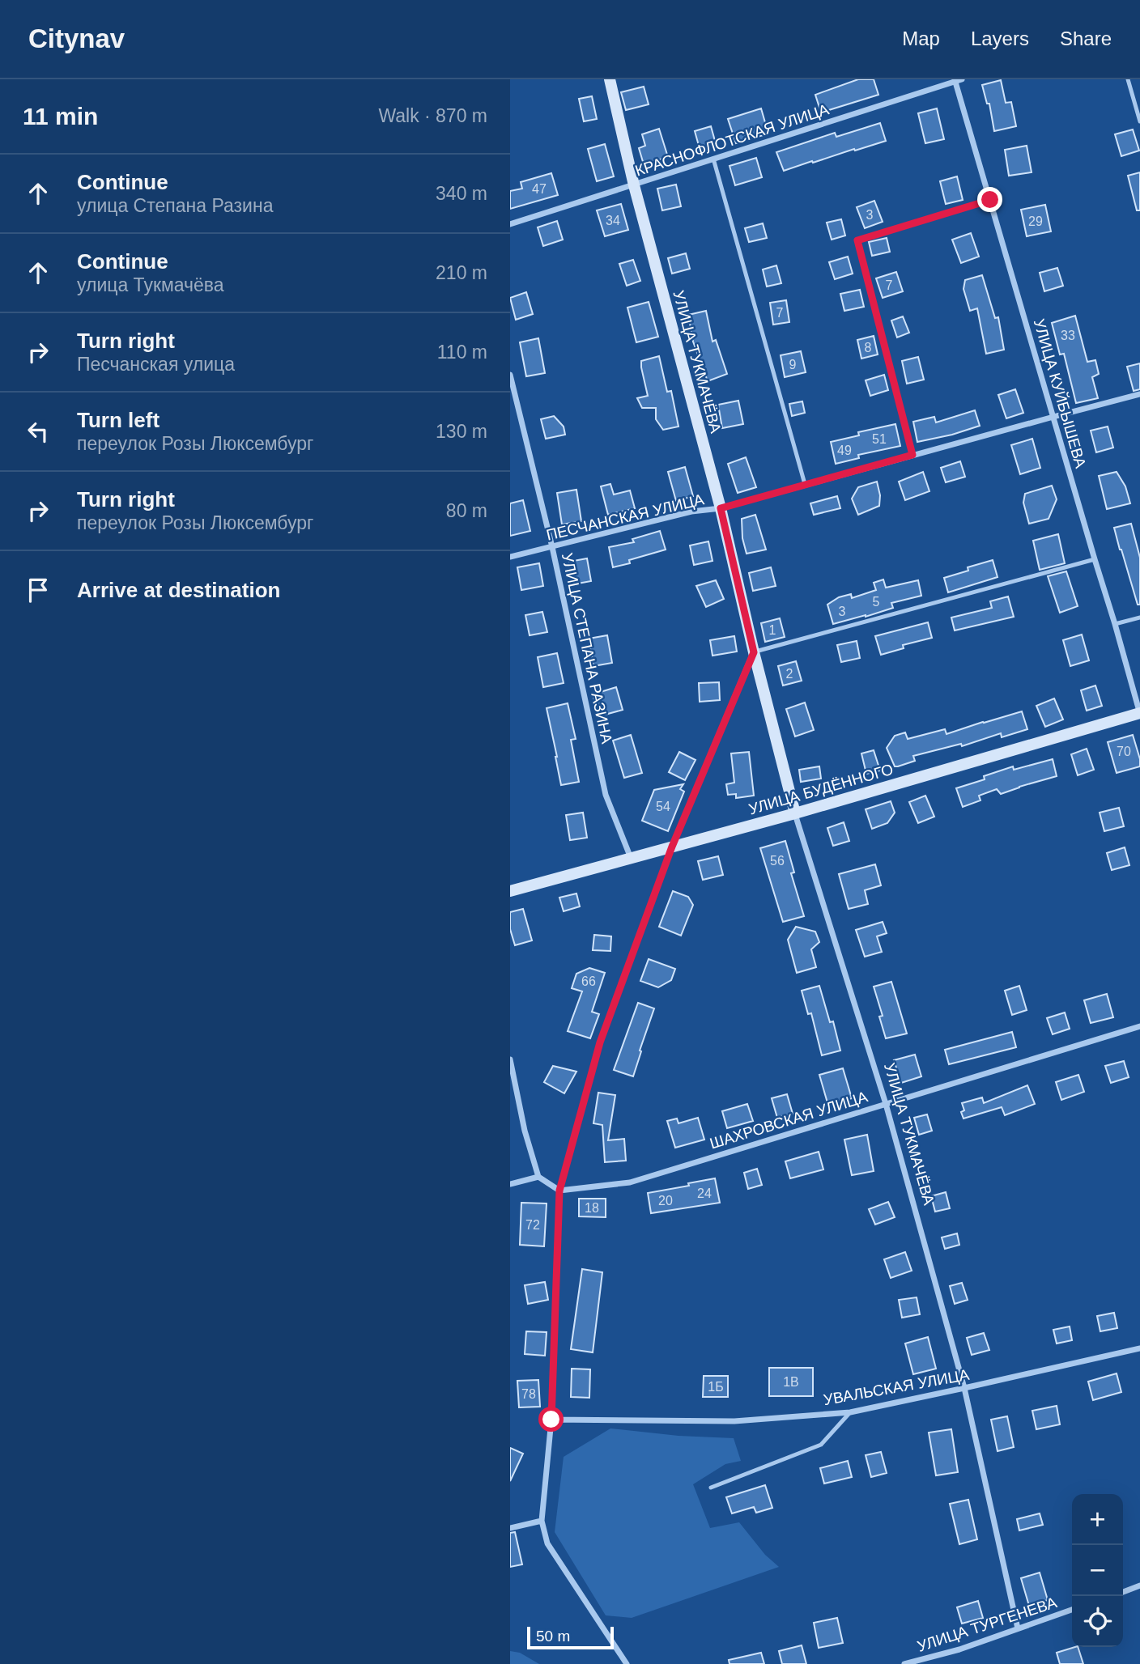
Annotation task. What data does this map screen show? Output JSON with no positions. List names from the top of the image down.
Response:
{
  "streets": {
    "street": [
      "КРАСНОФЛОТСКАЯ УЛИЦА",
      "УЛИЦА ТУКМАЧЁВА",
      "УЛИЦА КУЙБЫШЕВА",
      "ПЕСЧАНСКАЯ УЛИЦА",
      "УЛИЦА СТЕПАНА РАЗИНА",
      "УЛИЦА БУДЁННОГО",
      "ШАХРОВСКАЯ УЛИЦА",
      "УВАЛЬСКАЯ УЛИЦА",
      "УЛИЦА ТУРГЕНЕВА"
    ]
  },
  "crossings": [
    ["КРАСНОФЛОТСКАЯ УЛИЦА", "УЛИЦА ТУКМАЧЁВА"],
    ["КРАСНОФЛОТСКАЯ УЛИЦА", "УЛИЦА КУЙБЫШЕВА"],
    ["УЛИЦА ТУКМАЧЁВА", "ПЕСЧАНСКАЯ УЛИЦА"],
    ["УЛИЦА ТУКМАЧЁВА", "УЛИЦА БУДЁННОГО"],
    ["УЛИЦА ТУКМАЧЁВА", "ШАХРОВСКАЯ УЛИЦА"],
    ["УЛИЦА ТУКМАЧЁВА", "УВАЛЬСКАЯ УЛИЦА"],
    ["УЛИЦА ТУКМАЧЁВА", "УЛИЦА ТУРГЕНЕВА"],
    ["УЛИЦА КУЙБЫШЕВА", "ПЕСЧАНСКАЯ УЛИЦА"],
    ["УЛИЦА КУЙБЫШЕВА", "УЛИЦА БУДЁННОГО"],
    ["ПЕСЧАНСКАЯ УЛИЦА", "УЛИЦА СТЕПАНА РАЗИНА"],
    ["УЛИЦА СТЕПАНА РАЗИНА", "УЛИЦА БУДЁННОГО"]
  ],
  "house_numbers": [
    "47",
    "3",
    "34",
    "29",
    "7",
    "7",
    "33",
    "8",
    "9",
    "51",
    "49",
    "5",
    "3",
    "1",
    "2",
    "70",
    "54",
    "56",
    "66",
    "24",
    "20",
    "18",
    "72",
    "1В",
    "1Б",
    "78"
  ],
  "scale_bar": "50 m",
  "page": {
    "header": "Citynav",
    "nav": ["Map", "Layers", "Share"],
    "heading": ["11 min", "Walk · 870 m"],
    "list": [
      ["Continue", "улица Степана Разина", "340 m"],
      ["Continue", "улица Тукмачёва", "210 m"],
      ["Turn right", "Песчанская улица", "110 m"],
      ["Turn left", "переулок Розы Люксембург", "130 m"],
      ["Turn right", "переулок Розы Люксембург", "80 m"],
      "Arrive at destination"
    ],
    "map_buttons": ["+", "−"],
    "scale": "50 m"
  }
}
